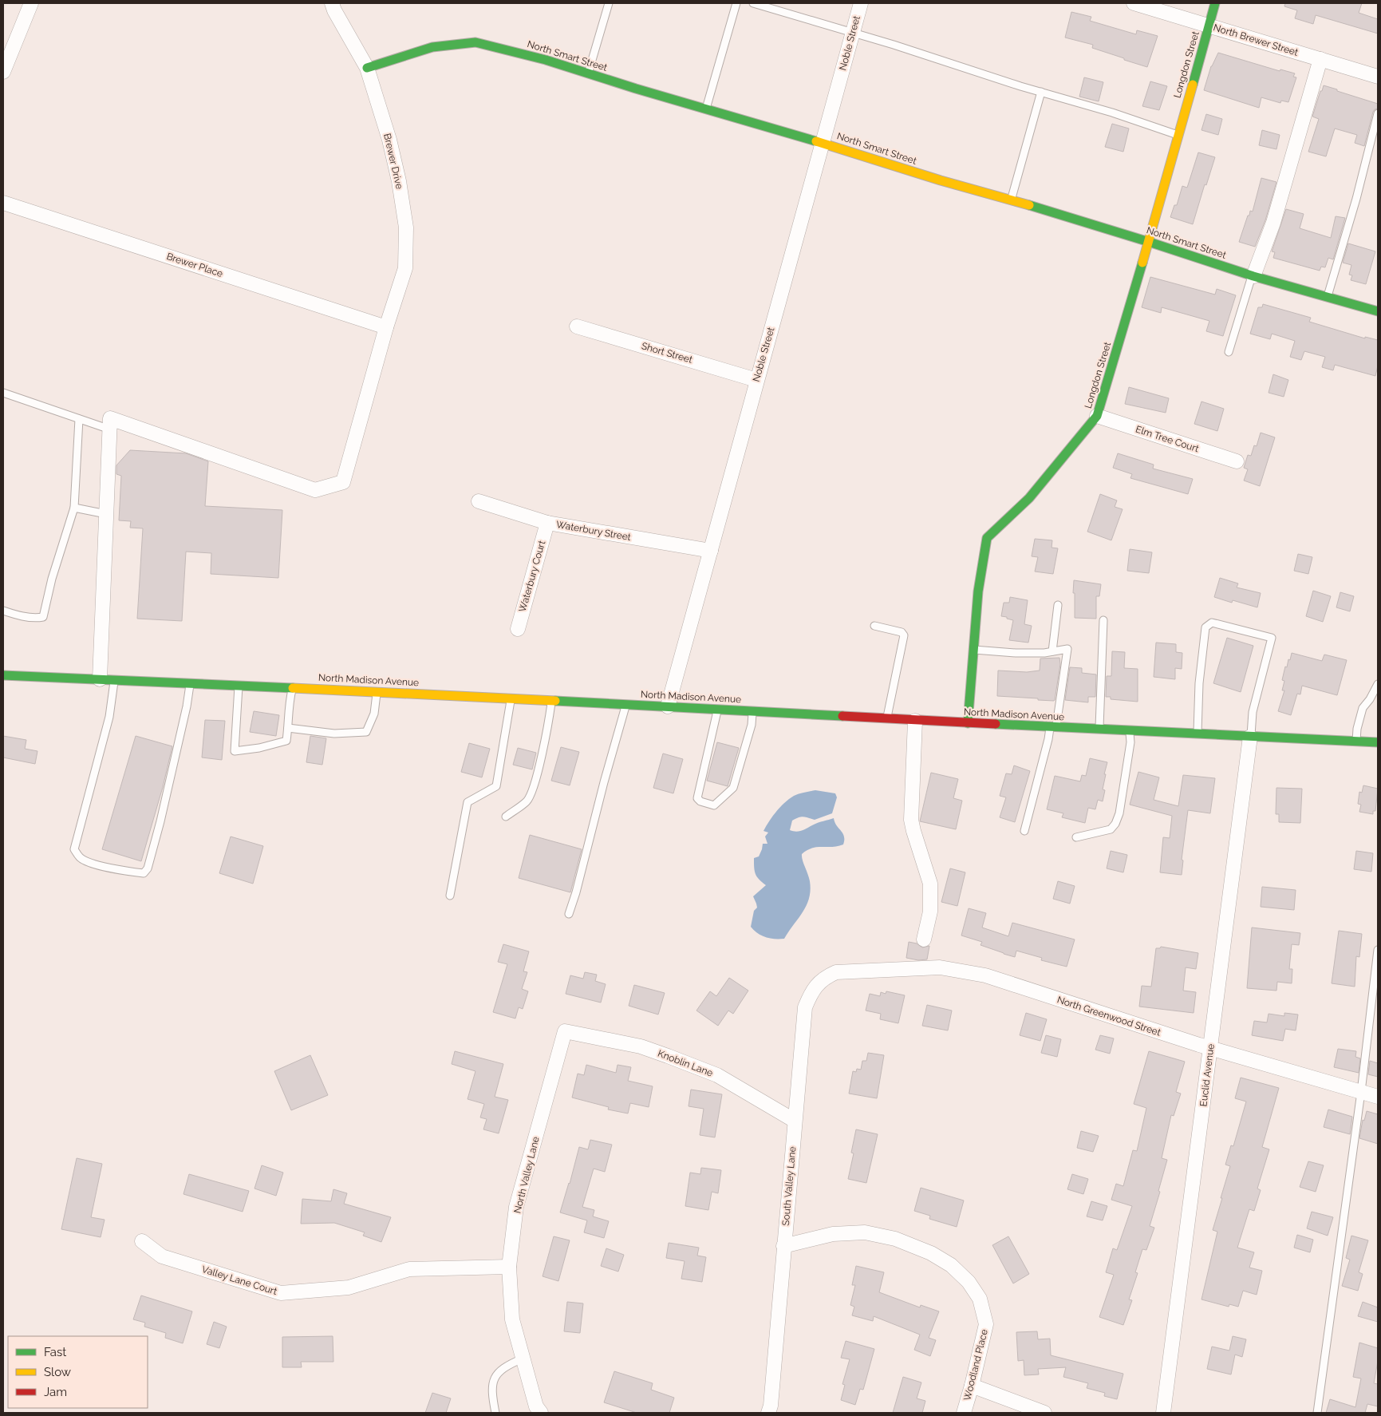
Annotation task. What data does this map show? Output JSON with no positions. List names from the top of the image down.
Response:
{
  "streets": {
    "street": [
      "North Brewer Street",
      "Noble Street",
      "North Smart Street",
      "Longdon Street",
      "Brewer Drive",
      "Brewer Place",
      "Short Street",
      "Elm Tree Court",
      "Waterbury Street",
      "Waterbury Court",
      "North Madison Avenue",
      "North Greenwood Street",
      "Knoblin Lane",
      "Euclid Avenue",
      "North Valley Lane",
      "South Valley Lane",
      "Valley Lane Court",
      "Woodland Place"
    ]
  },
  "crossings": [
    ["North Brewer Street", "Longdon Street"],
    ["Noble Street", "North Smart Street"],
    ["Noble Street", "Short Street"],
    ["Noble Street", "Waterbury Street"],
    ["Noble Street", "North Madison Avenue"],
    ["North Smart Street", "Longdon Street"],
    ["North Smart Street", "Brewer Drive"],
    ["Longdon Street", "Elm Tree Court"],
    ["Longdon Street", "North Madison Avenue"],
    ["Brewer Drive", "Brewer Place"],
    ["Waterbury Street", "Waterbury Court"],
    ["North Madison Avenue", "Euclid Avenue"],
    ["North Greenwood Street", "Euclid Avenue"],
    ["North Greenwood Street", "South Valley Lane"],
    ["Knoblin Lane", "North Valley Lane"],
    ["Knoblin Lane", "South Valley Lane"],
    ["North Valley Lane", "Valley Lane Court"],
    ["South Valley Lane", "Woodland Place"]
  ],
  "legend": ["Fast", "Slow", "Jam"]
}
